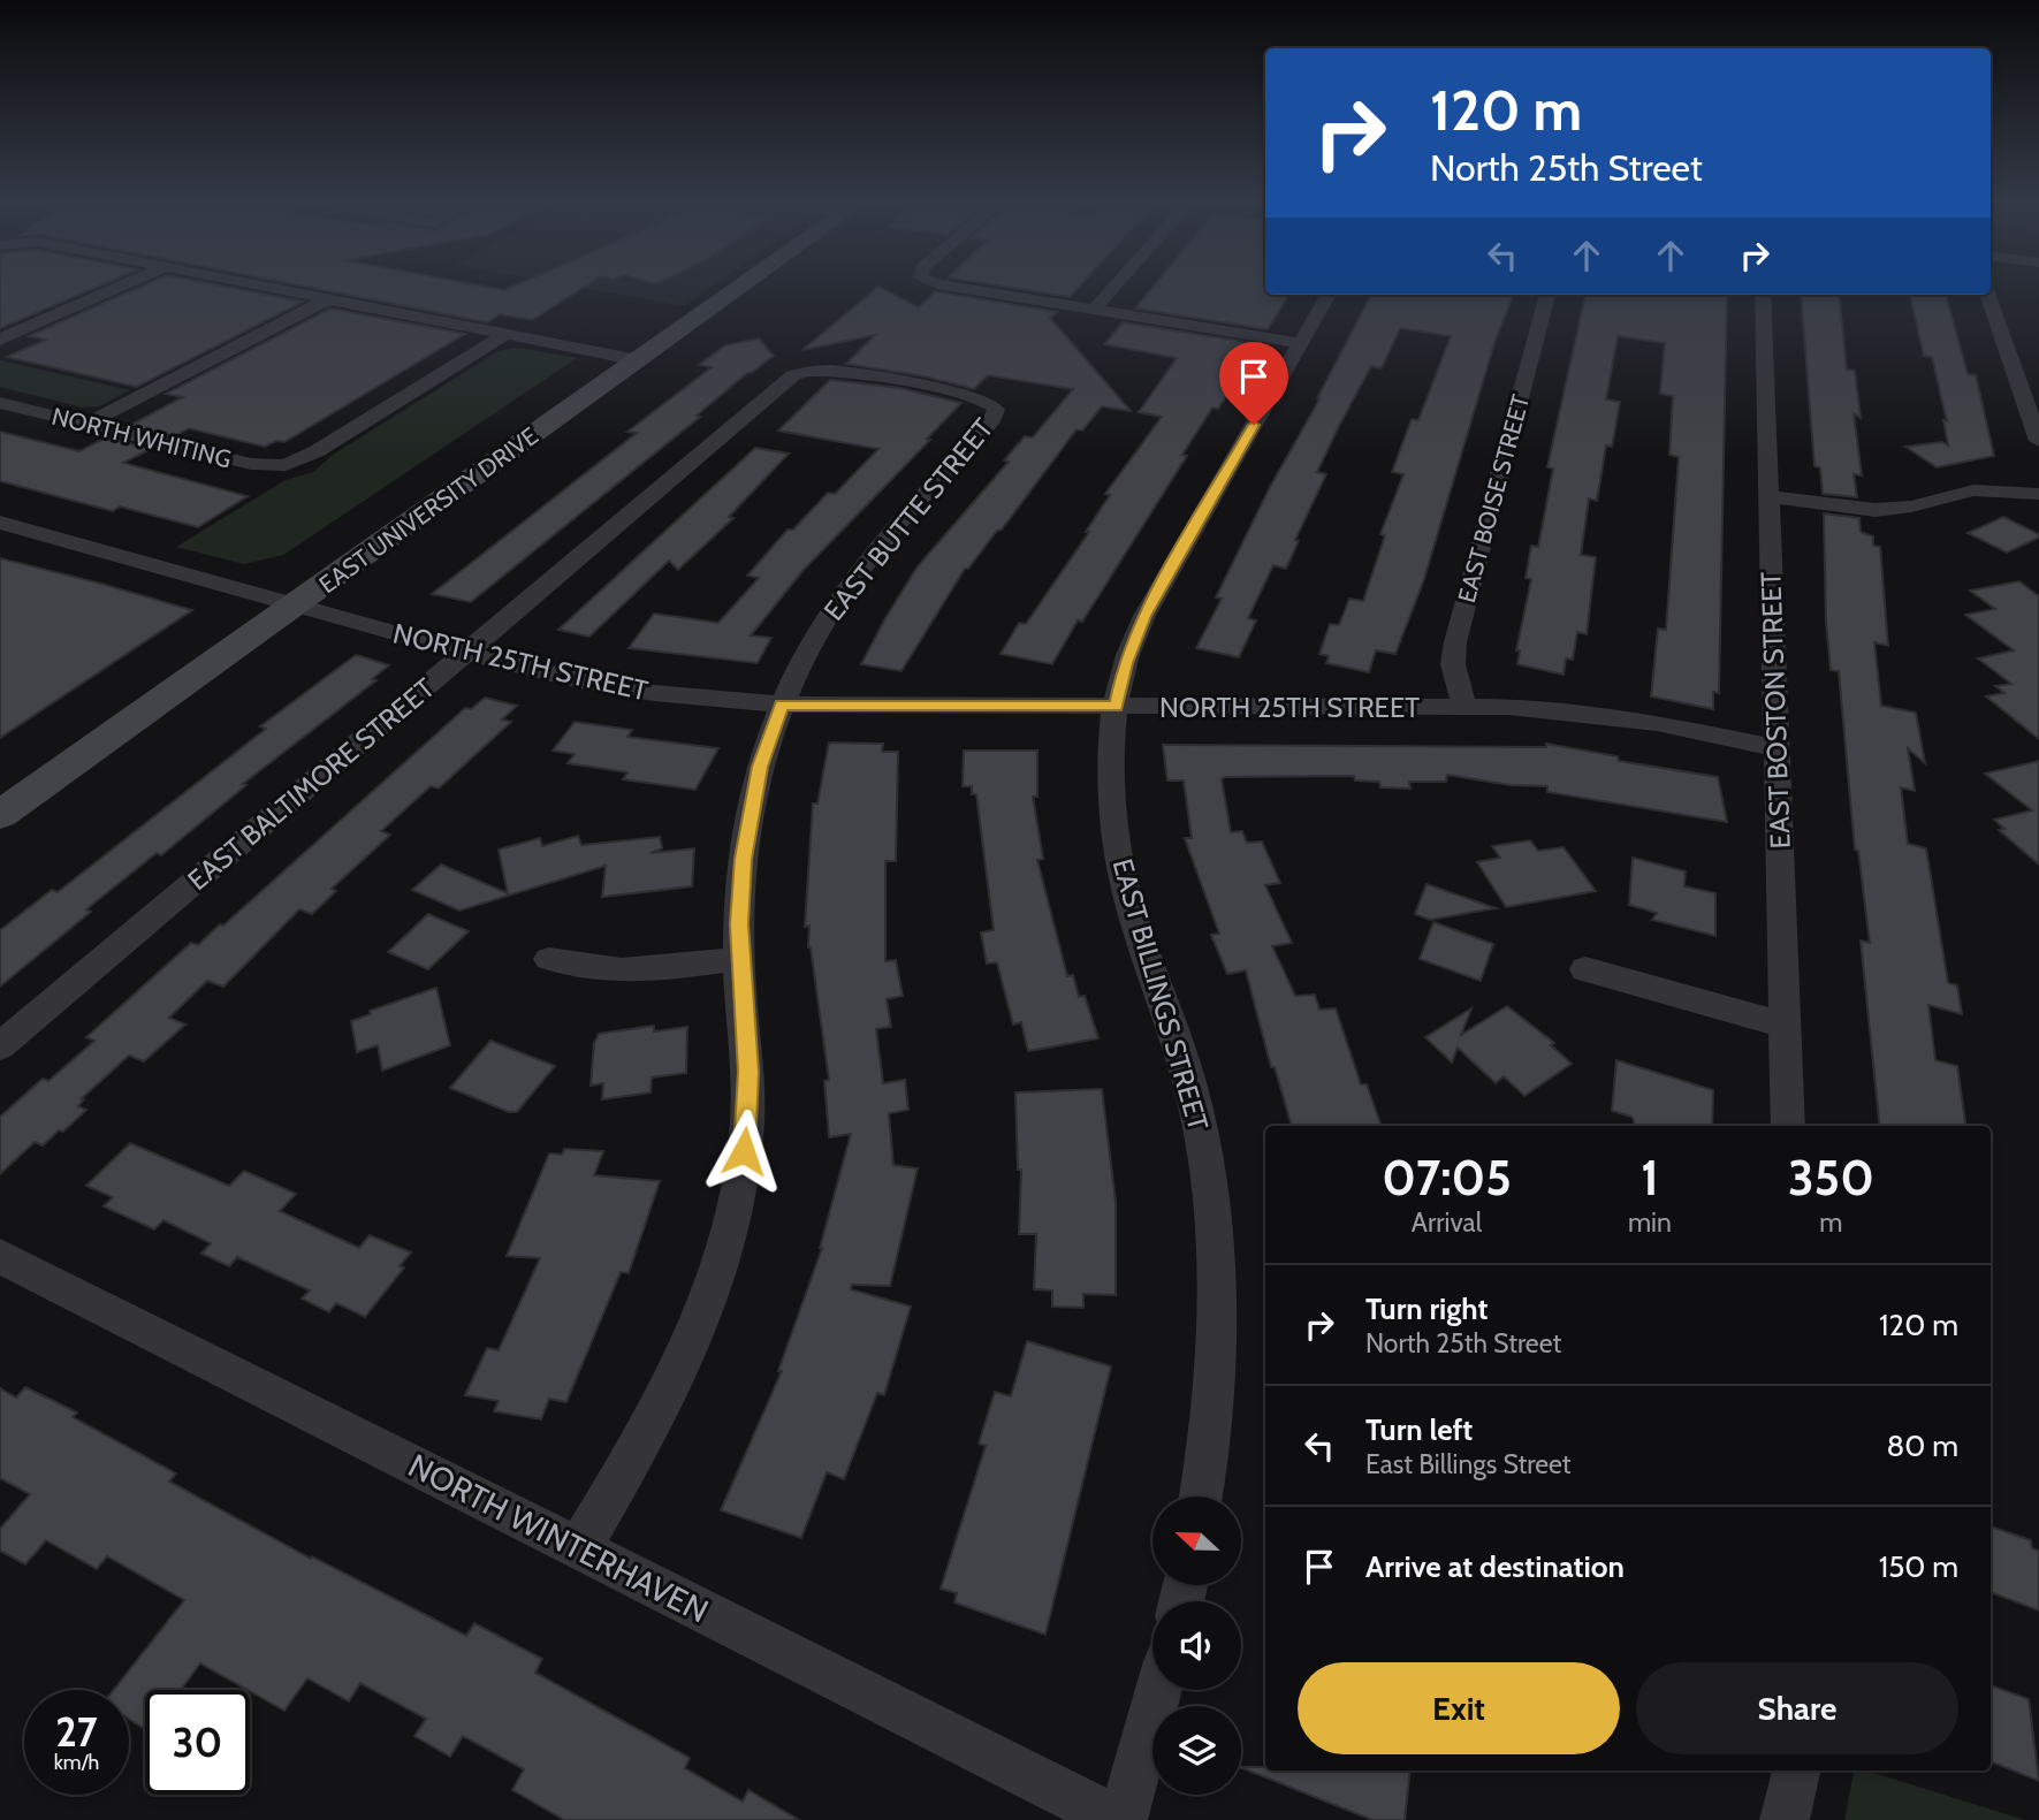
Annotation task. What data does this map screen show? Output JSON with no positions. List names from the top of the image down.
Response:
{
  "streets": {
    "main road": ["EAST UNIVERSITY DRIVE"],
    "street": [
      "NORTH WHITING",
      "EAST BOISE STREET",
      "EAST BUTTE STREET",
      "NORTH 25TH STREET",
      "EAST BOSTON STREET",
      "EAST BALTIMORE STREET",
      "EAST BILLINGS STREET",
      "NORTH WINTERHAVEN"
    ]
  },
  "crossings": [
    ["EAST BOISE STREET", "NORTH 25TH STREET"],
    ["EAST UNIVERSITY DRIVE", "NORTH 25TH STREET"],
    ["EAST BUTTE STREET", "NORTH 25TH STREET"],
    ["EAST BUTTE STREET", "EAST BALTIMORE STREET"],
    ["EAST BUTTE STREET", "NORTH WINTERHAVEN"],
    ["NORTH 25TH STREET", "EAST BOSTON STREET"],
    ["NORTH 25TH STREET", "EAST BALTIMORE STREET"],
    ["NORTH 25TH STREET", "EAST BILLINGS STREET"]
  ],
  "north": "left",
  "page": {
    "turn": ["120 m", "North 25th Street"],
    "eta": [
      "07:05",
      "Arrival",
      "1",
      "min",
      "350",
      "m"
    ],
    "list": [
      {
        "name": "Turn right",
        "note": "North 25th Street",
        "value": "120 m"
      },
      {
        "name": "Turn left",
        "note": "East Billings Street",
        "value": "80 m"
      },
      {
        "name": "Arrive at destination",
        "value": "150 m"
      }
    ],
    "buttons": ["Exit", "Share"],
    "speed": "27 km/h",
    "limit": "30"
  }
}
